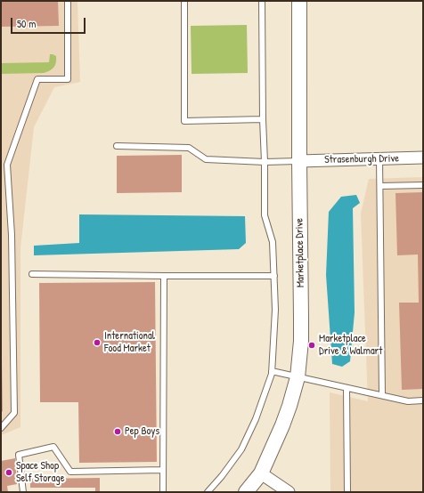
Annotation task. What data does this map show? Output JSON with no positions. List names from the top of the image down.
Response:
{
  "streets": {
    "street": ["Strasenburgh Drive", "Marketplace Drive"]
  },
  "crossings": [
    ["Strasenburgh Drive", "Marketplace Drive"]
  ],
  "places": [
    "International Food Market",
    "Marketplace Drive & Walmart",
    "Pep Boys",
    "Space Shop Self Storage"
  ],
  "scale_bar": "50 m"
}
